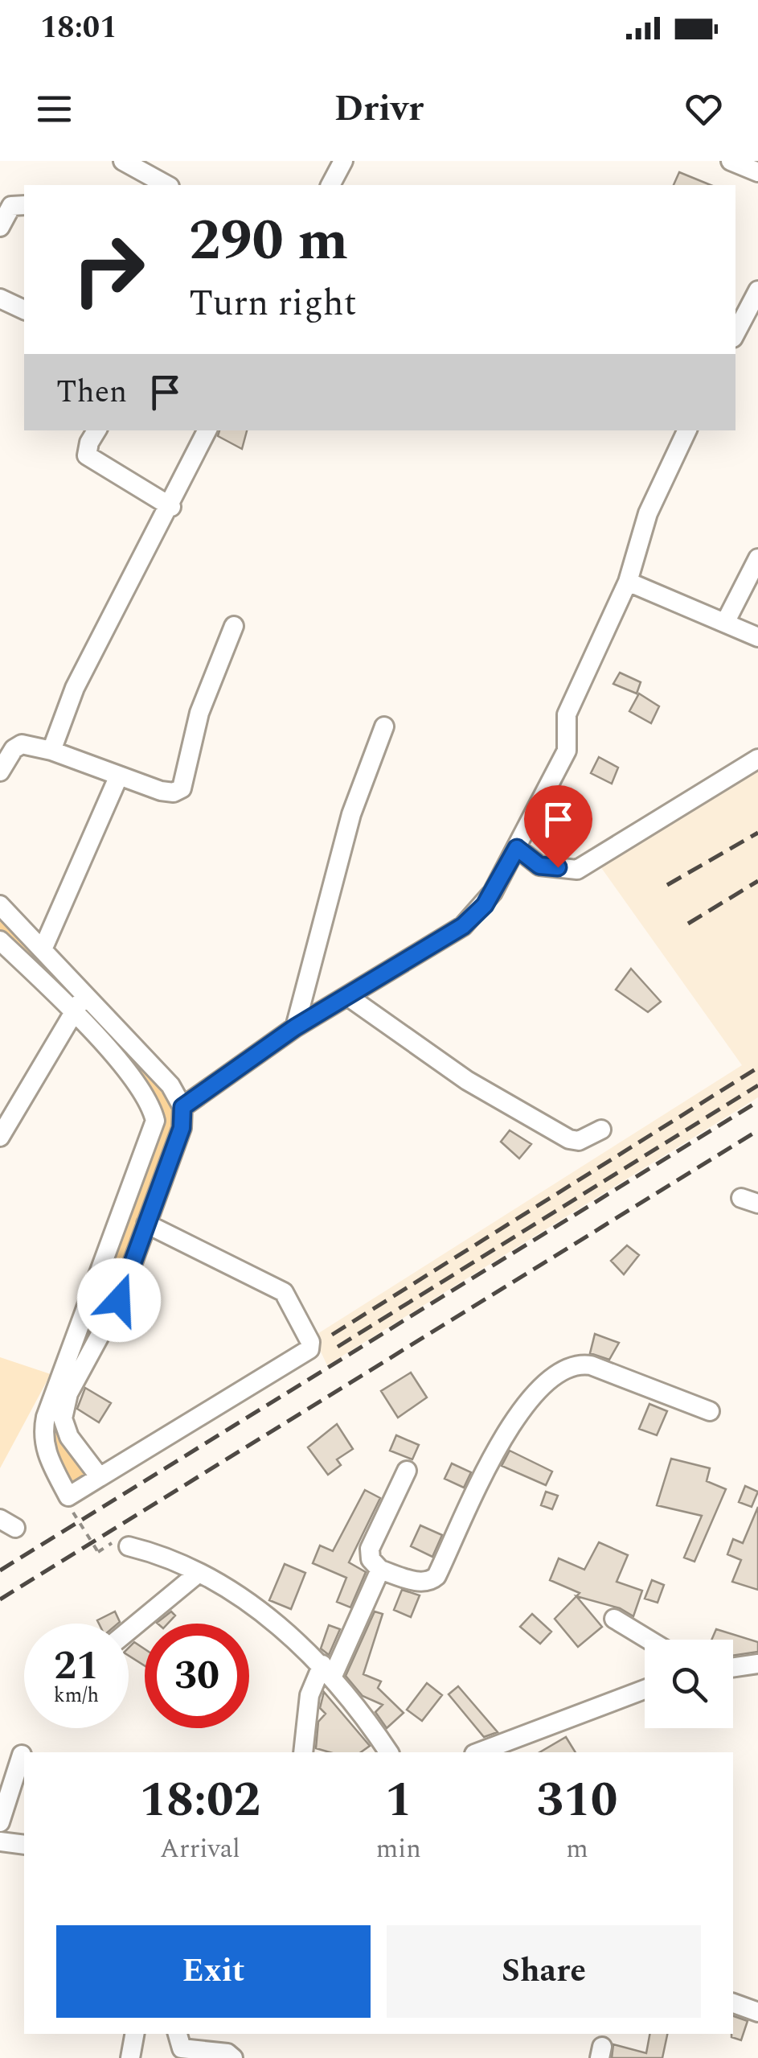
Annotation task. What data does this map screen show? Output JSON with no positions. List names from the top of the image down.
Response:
{
  "page": {
    "status": "18:01",
    "header": "Drivr",
    "turn": ["290 m", "Turn right"],
    "then": "Then",
    "speed": "21 km/h",
    "limit": "30",
    "eta": [
      "18:02",
      "Arrival",
      "1",
      "min",
      "310",
      "m"
    ],
    "buttons": ["Exit", "Share"]
  }
}
